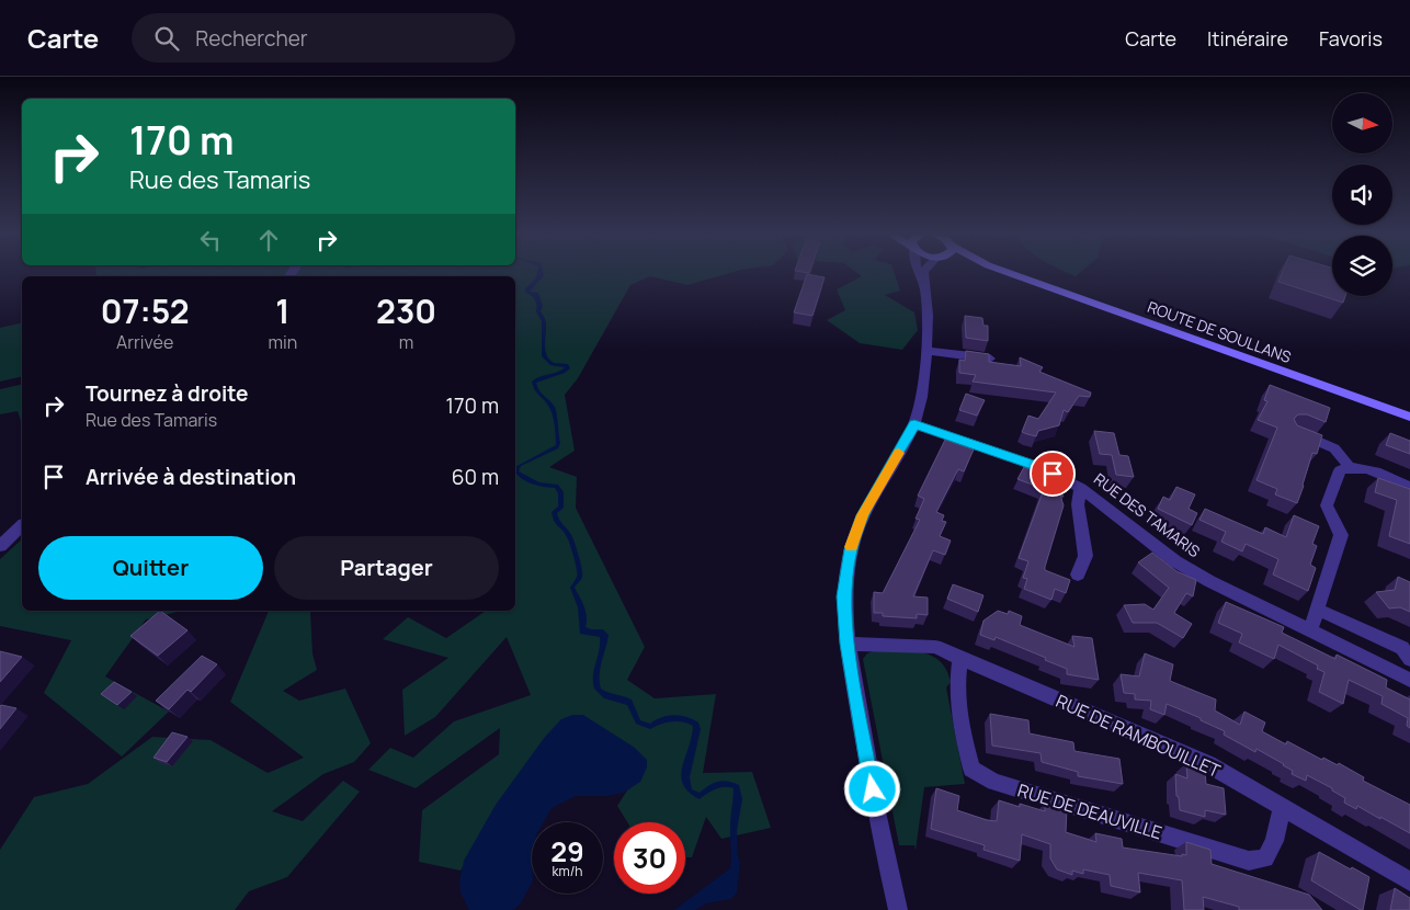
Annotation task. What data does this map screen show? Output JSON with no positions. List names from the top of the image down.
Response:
{
  "streets": {
    "main road": ["ROUTE DE SOULLANS"],
    "street": ["RUE DES TAMARIS", "RUE DE RAMBOUILLET", "RUE DE DEAUVILLE"]
  },
  "crossings": [
    ["RUE DE RAMBOUILLET", "RUE DE DEAUVILLE"]
  ],
  "north": "right",
  "page": {
    "header": "Carte",
    "search": "Rechercher",
    "nav": ["Carte", "Itinéraire", "Favoris"],
    "turn": ["170 m", "Rue des Tamaris"],
    "eta": [
      "07:52",
      "Arrivée",
      "1",
      "min",
      "230",
      "m"
    ],
    "list": [
      {
        "name": "Tournez à droite",
        "note": "Rue des Tamaris",
        "value": "170 m"
      },
      {
        "name": "Arrivée à destination",
        "value": "60 m"
      }
    ],
    "buttons": ["Quitter", "Partager"],
    "speed": "29 km/h",
    "limit": "30"
  }
}
